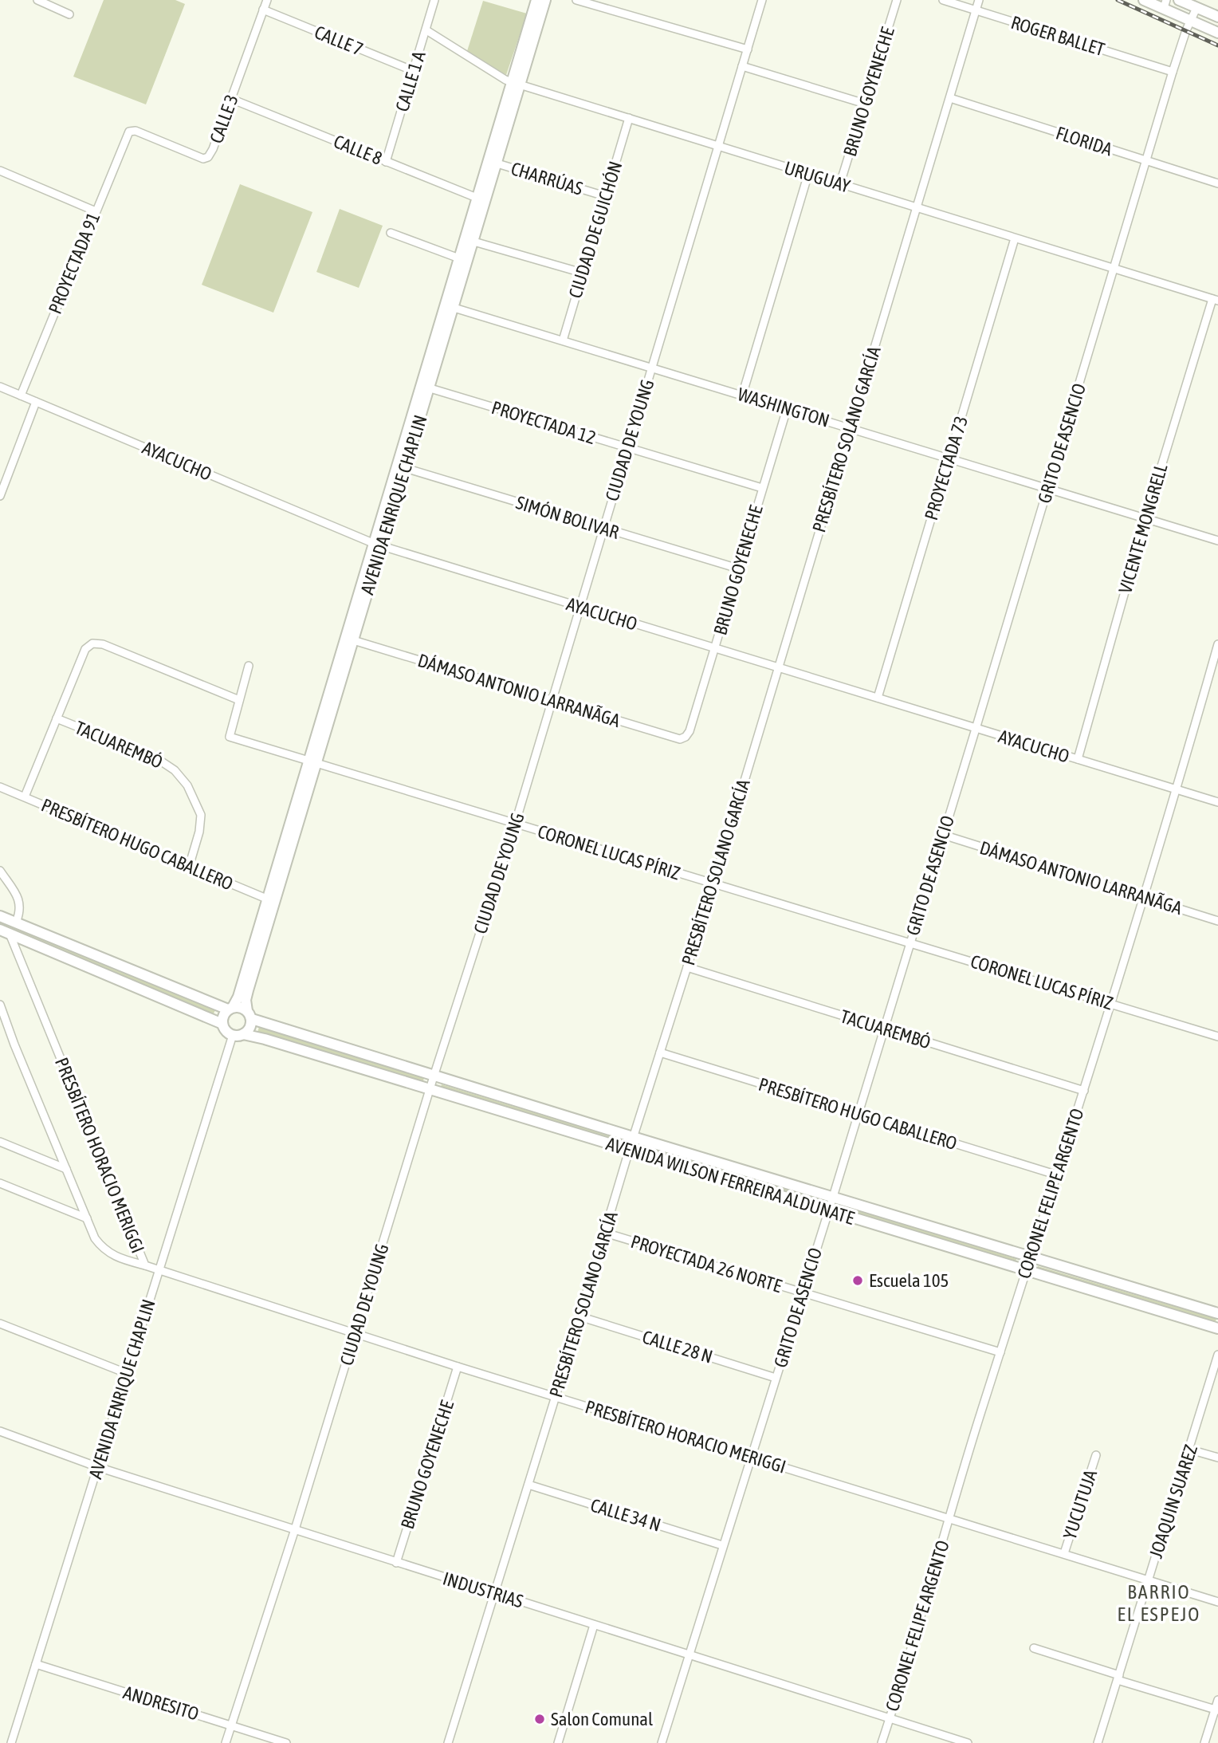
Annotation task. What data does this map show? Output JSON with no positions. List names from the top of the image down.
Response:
{
  "streets": {
    "street": [
      "ROGER BALLET",
      "CALLE 7",
      "CALLE 1 A",
      "BRUNO GOYENECHE",
      "CALLE 3",
      "FLORIDA",
      "CALLE 8",
      "URUGUAY",
      "CHARRÚAS",
      "CIUDAD DE GUICHÓN",
      "PROYECTADA 91",
      "WASHINGTON",
      "PROYECTADA 12",
      "PRESBÍTERO SOLANO GARCÍA",
      "CIUDAD DE YOUNG",
      "GRITO DE ASENCIO",
      "AYACUCHO",
      "PROYECTADA 73",
      "AVENIDA ENRIQUE CHAPLIN",
      "SIMÓN BOLIVAR",
      "VICENTE MONGRELL",
      "DÁMASO ANTONIO LARRANÃGA",
      "TACUAREMBÓ",
      "PRESBÍTERO HUGO CABALLERO",
      "CORONEL LUCAS PÍRIZ",
      "PRESBÍTERO HORACIO MERIGGI",
      "AVENIDA WILSON FERREIRA ALDUNATE",
      "CORONEL FELIPE ARGENTO",
      "PROYECTADA 26 NORTE",
      "CALLE 28 N",
      "JOAQUIN SUAREZ",
      "YUCUTUJA",
      "CALLE 34 N",
      "INDUSTRIAS",
      "ANDRESITO"
    ]
  },
  "crossings": [
    ["ROGER BALLET", "PRESBÍTERO SOLANO GARCÍA"],
    ["ROGER BALLET", "GRITO DE ASENCIO"],
    ["CALLE 7", "CALLE 1 A"],
    ["CALLE 7", "CALLE 3"],
    ["CALLE 1 A", "CALLE 8"],
    ["CALLE 1 A", "URUGUAY"],
    ["BRUNO GOYENECHE", "URUGUAY"],
    ["BRUNO GOYENECHE", "WASHINGTON"],
    ["BRUNO GOYENECHE", "PROYECTADA 12"],
    ["BRUNO GOYENECHE", "AYACUCHO"],
    ["BRUNO GOYENECHE", "SIMÓN BOLIVAR"],
    ["BRUNO GOYENECHE", "DÁMASO ANTONIO LARRANÃGA"],
    ["BRUNO GOYENECHE", "PRESBÍTERO HORACIO MERIGGI"],
    ["BRUNO GOYENECHE", "INDUSTRIAS"],
    ["CALLE 3", "CALLE 8"],
    ["CALLE 3", "PROYECTADA 91"],
    ["FLORIDA", "PRESBÍTERO SOLANO GARCÍA"],
    ["FLORIDA", "GRITO DE ASENCIO"],
    ["CALLE 8", "AVENIDA ENRIQUE CHAPLIN"],
    ["URUGUAY", "CIUDAD DE GUICHÓN"],
    ["URUGUAY", "PRESBÍTERO SOLANO GARCÍA"],
    ["URUGUAY", "CIUDAD DE YOUNG"],
    ["URUGUAY", "GRITO DE ASENCIO"],
    ["URUGUAY", "PROYECTADA 73"],
    ["URUGUAY", "AVENIDA ENRIQUE CHAPLIN"],
    ["URUGUAY", "VICENTE MONGRELL"],
    ["CHARRÚAS", "CIUDAD DE GUICHÓN"],
    ["CHARRÚAS", "AVENIDA ENRIQUE CHAPLIN"],
    ["CIUDAD DE GUICHÓN", "WASHINGTON"],
    ["PROYECTADA 91", "AYACUCHO"],
    ["WASHINGTON", "PRESBÍTERO SOLANO GARCÍA"],
    ["WASHINGTON", "CIUDAD DE YOUNG"],
    ["WASHINGTON", "GRITO DE ASENCIO"],
    ["WASHINGTON", "PROYECTADA 73"],
    ["WASHINGTON", "AVENIDA ENRIQUE CHAPLIN"],
    ["WASHINGTON", "VICENTE MONGRELL"],
    ["PROYECTADA 12", "CIUDAD DE YOUNG"],
    ["PROYECTADA 12", "AVENIDA ENRIQUE CHAPLIN"],
    ["PRESBÍTERO SOLANO GARCÍA", "AYACUCHO"],
    ["PRESBÍTERO SOLANO GARCÍA", "TACUAREMBÓ"],
    ["PRESBÍTERO SOLANO GARCÍA", "PRESBÍTERO HUGO CABALLERO"],
    ["PRESBÍTERO SOLANO GARCÍA", "CORONEL LUCAS PÍRIZ"],
    ["PRESBÍTERO SOLANO GARCÍA", "PRESBÍTERO HORACIO MERIGGI"],
    ["PRESBÍTERO SOLANO GARCÍA", "AVENIDA WILSON FERREIRA ALDUNATE"],
    ["PRESBÍTERO SOLANO GARCÍA", "PROYECTADA 26 NORTE"],
    ["PRESBÍTERO SOLANO GARCÍA", "CALLE 28 N"],
    ["PRESBÍTERO SOLANO GARCÍA", "CALLE 34 N"],
    ["PRESBÍTERO SOLANO GARCÍA", "INDUSTRIAS"],
    ["CIUDAD DE YOUNG", "AYACUCHO"],
    ["CIUDAD DE YOUNG", "SIMÓN BOLIVAR"],
    ["CIUDAD DE YOUNG", "DÁMASO ANTONIO LARRANÃGA"],
    ["CIUDAD DE YOUNG", "CORONEL LUCAS PÍRIZ"],
    ["CIUDAD DE YOUNG", "PRESBÍTERO HORACIO MERIGGI"],
    ["CIUDAD DE YOUNG", "AVENIDA WILSON FERREIRA ALDUNATE"],
    ["CIUDAD DE YOUNG", "INDUSTRIAS"],
    ["CIUDAD DE YOUNG", "ANDRESITO"],
    ["GRITO DE ASENCIO", "AYACUCHO"],
    ["GRITO DE ASENCIO", "DÁMASO ANTONIO LARRANÃGA"],
    ["GRITO DE ASENCIO", "TACUAREMBÓ"],
    ["GRITO DE ASENCIO", "PRESBÍTERO HUGO CABALLERO"],
    ["GRITO DE ASENCIO", "CORONEL LUCAS PÍRIZ"],
    ["GRITO DE ASENCIO", "PRESBÍTERO HORACIO MERIGGI"],
    ["GRITO DE ASENCIO", "AVENIDA WILSON FERREIRA ALDUNATE"],
    ["GRITO DE ASENCIO", "PROYECTADA 26 NORTE"],
    ["GRITO DE ASENCIO", "CALLE 28 N"],
    ["GRITO DE ASENCIO", "CALLE 34 N"],
    ["GRITO DE ASENCIO", "INDUSTRIAS"],
    ["AYACUCHO", "PROYECTADA 73"],
    ["AYACUCHO", "AVENIDA ENRIQUE CHAPLIN"],
    ["AYACUCHO", "VICENTE MONGRELL"],
    ["AYACUCHO", "CORONEL FELIPE ARGENTO"],
    ["AVENIDA ENRIQUE CHAPLIN", "SIMÓN BOLIVAR"],
    ["AVENIDA ENRIQUE CHAPLIN", "DÁMASO ANTONIO LARRANÃGA"],
    ["AVENIDA ENRIQUE CHAPLIN", "PRESBÍTERO HUGO CABALLERO"],
    ["AVENIDA ENRIQUE CHAPLIN", "CORONEL LUCAS PÍRIZ"],
    ["AVENIDA ENRIQUE CHAPLIN", "PRESBÍTERO HORACIO MERIGGI"],
    ["AVENIDA ENRIQUE CHAPLIN", "AVENIDA WILSON FERREIRA ALDUNATE"],
    ["AVENIDA ENRIQUE CHAPLIN", "INDUSTRIAS"],
    ["AVENIDA ENRIQUE CHAPLIN", "ANDRESITO"],
    ["DÁMASO ANTONIO LARRANÃGA", "CORONEL FELIPE ARGENTO"],
    ["TACUAREMBÓ", "PRESBÍTERO HUGO CABALLERO"],
    ["TACUAREMBÓ", "CORONEL FELIPE ARGENTO"],
    ["PRESBÍTERO HUGO CABALLERO", "CORONEL FELIPE ARGENTO"],
    ["CORONEL LUCAS PÍRIZ", "CORONEL FELIPE ARGENTO"],
    ["PRESBÍTERO HORACIO MERIGGI", "CORONEL FELIPE ARGENTO"],
    ["PRESBÍTERO HORACIO MERIGGI", "JOAQUIN SUAREZ"],
    ["PRESBÍTERO HORACIO MERIGGI", "YUCUTUJA"],
    ["AVENIDA WILSON FERREIRA ALDUNATE", "CORONEL FELIPE ARGENTO"],
    ["CORONEL FELIPE ARGENTO", "PROYECTADA 26 NORTE"],
    ["CORONEL FELIPE ARGENTO", "INDUSTRIAS"]
  ],
  "districts": ["BARRIO EL ESPEJO"],
  "places": ["Escuela 105", "Salon Comunal"]
}
